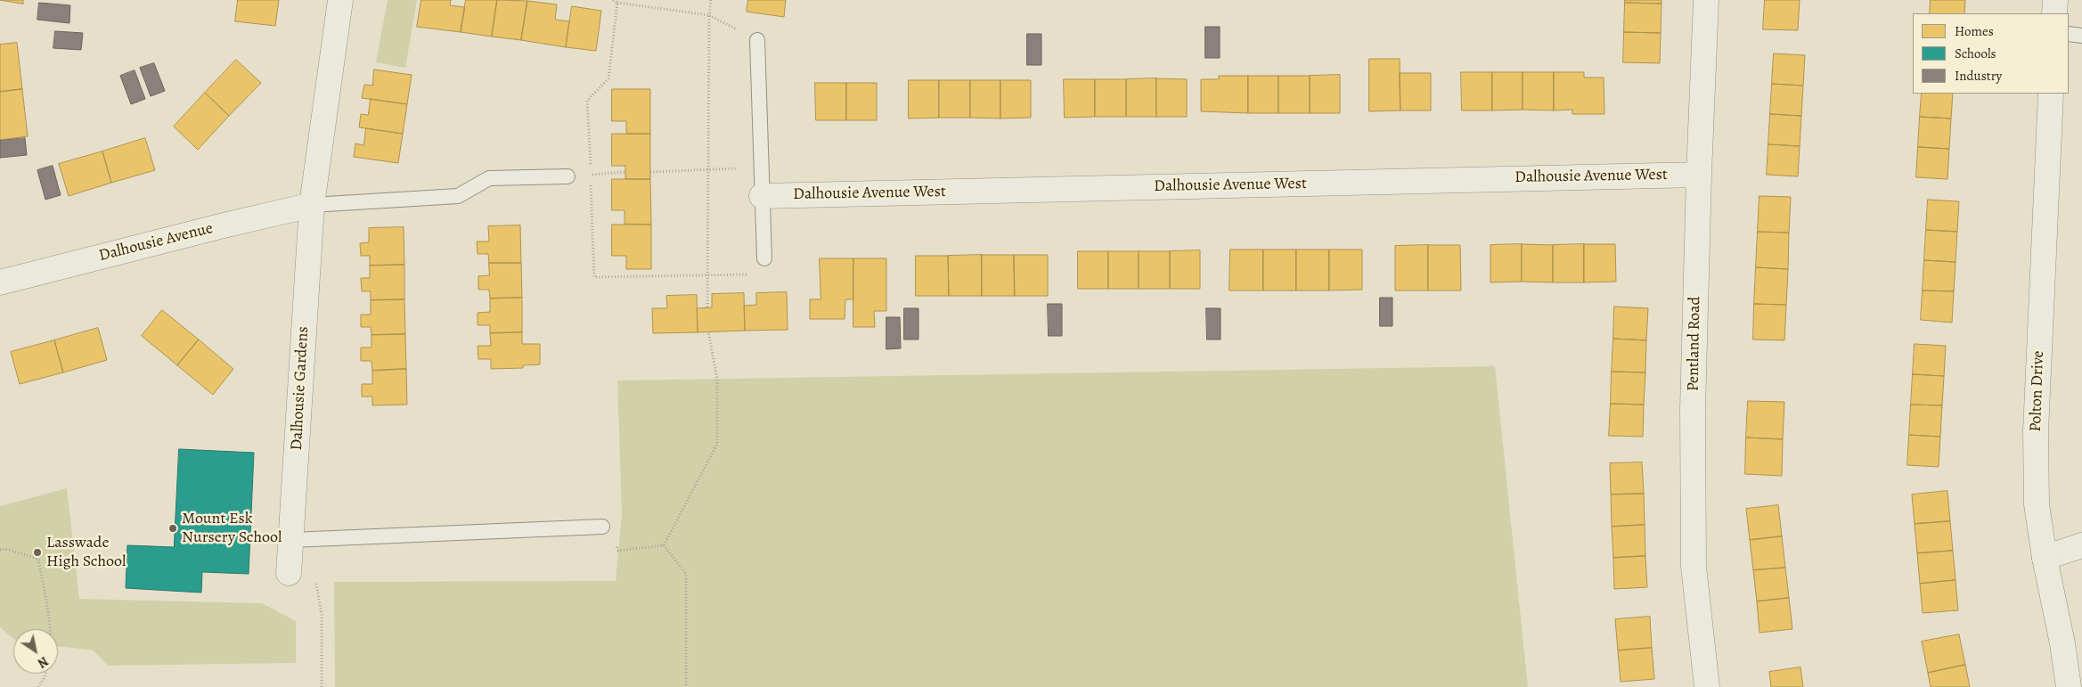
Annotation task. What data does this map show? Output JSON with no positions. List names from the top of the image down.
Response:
{
  "streets": {
    "street": [
      "Dalhousie Avenue West",
      "Dalhousie Avenue",
      "Pentland Road",
      "Dalhousie Gardens",
      "Polton Drive"
    ]
  },
  "crossings": [
    ["Dalhousie Avenue West", "Pentland Road"],
    ["Dalhousie Avenue", "Dalhousie Gardens"]
  ],
  "places": ["Mount Esk Nursery School", "Lasswade High School"],
  "legend": ["Homes", "Schools", "Industry"],
  "north": "bottom right"
}
